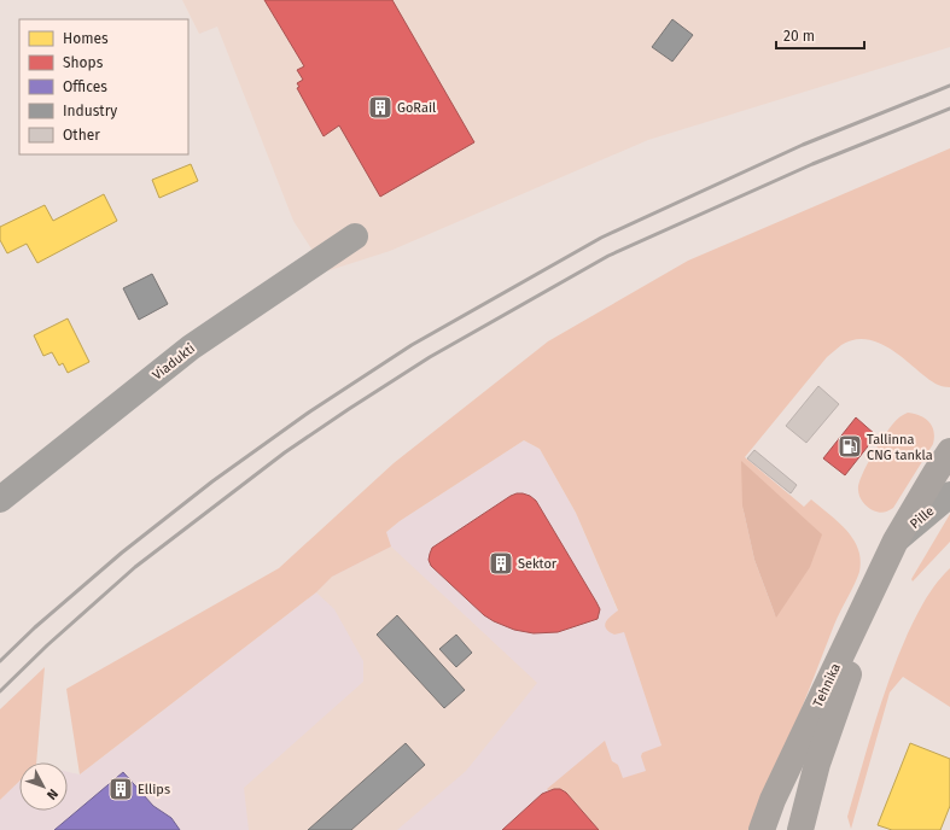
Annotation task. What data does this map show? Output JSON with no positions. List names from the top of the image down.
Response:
{
  "streets": {
    "main road": ["Tehnika"],
    "street": ["Viadukti", "Pille"]
  },
  "crossings": [
    ["Pille", "Tehnika"]
  ],
  "places": {
    "building": ["GoRail", "Sektor", "Ellips"],
    "fuel station": ["Tallinna CNG tankla"]
  },
  "legend": [
    "Homes",
    "Shops",
    "Offices",
    "Industry",
    "Other"
  ],
  "scale_bar": "20 m",
  "north": "bottom right"
}
